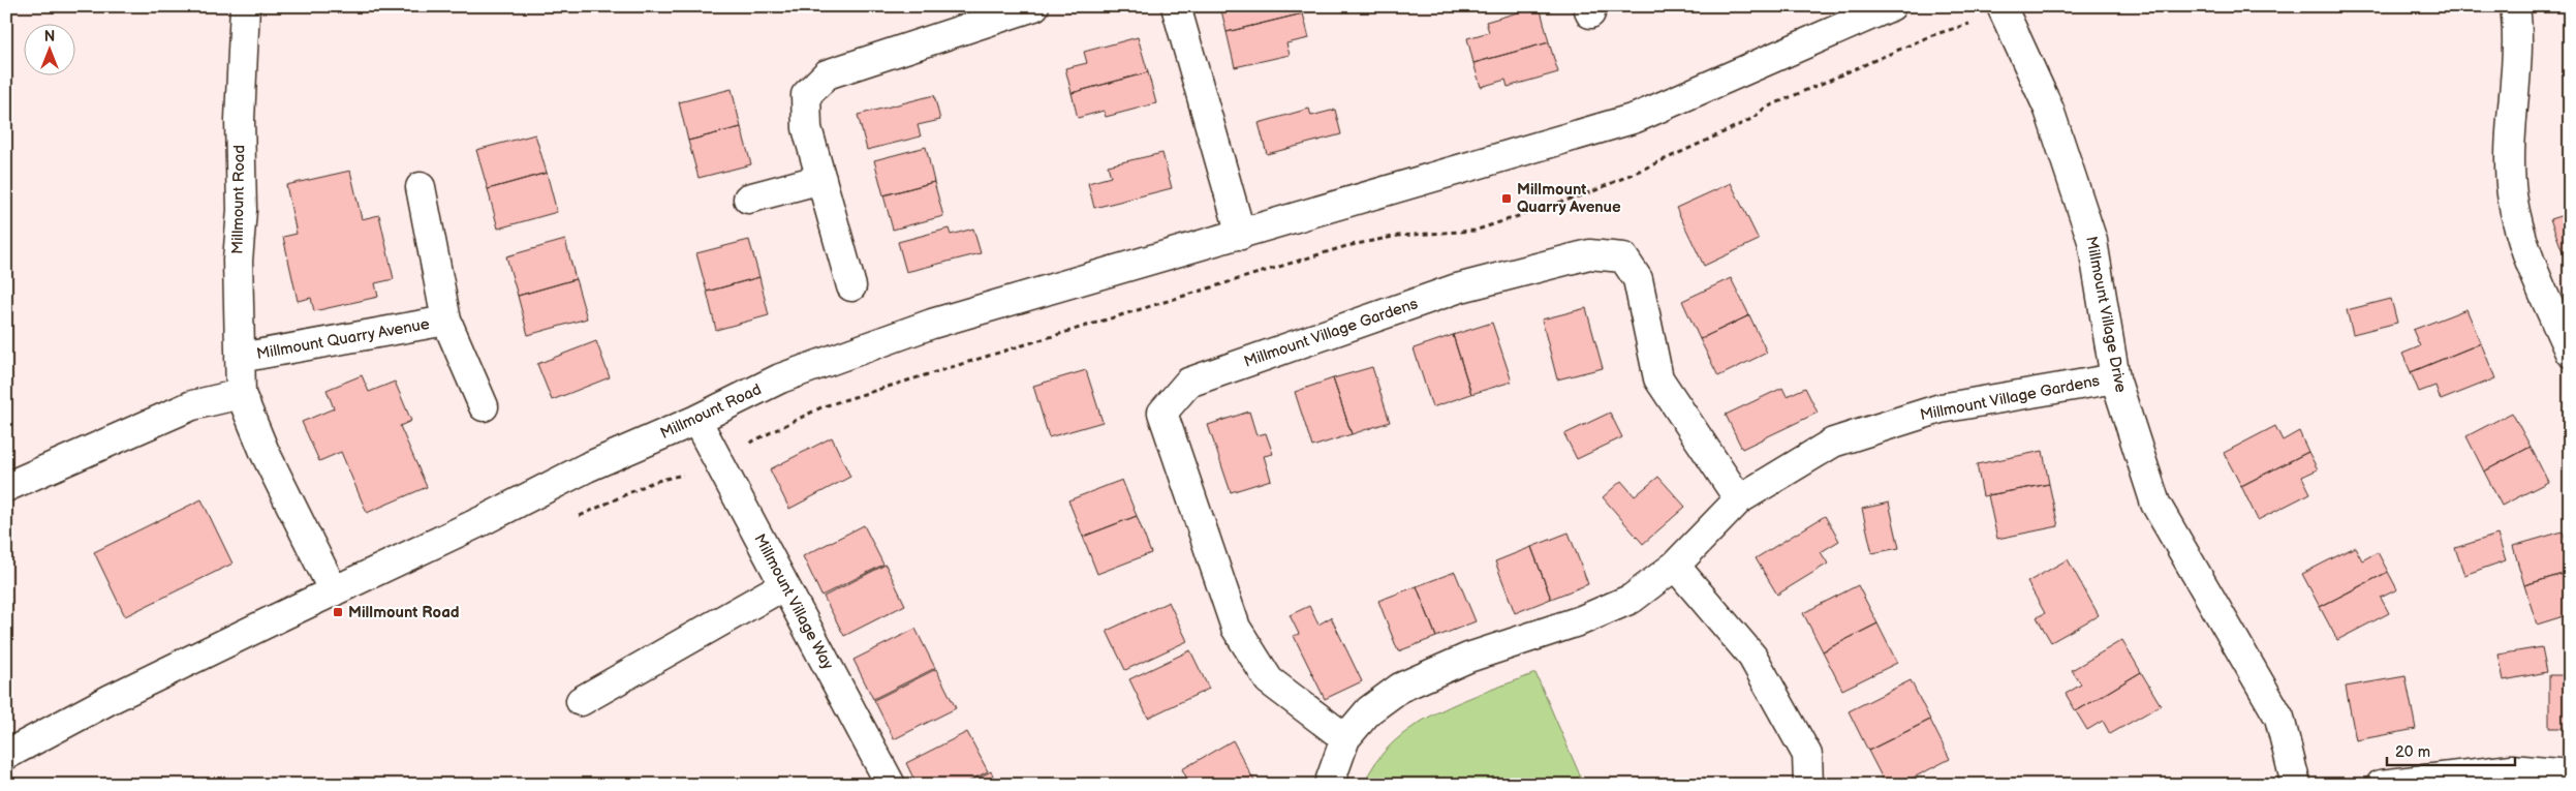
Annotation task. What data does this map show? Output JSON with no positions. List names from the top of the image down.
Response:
{
  "streets": {
    "street": [
      "Millmount Road",
      "Millmount Village Drive",
      "Millmount Village Gardens",
      "Millmount Quarry Avenue",
      "Millmount Village Way"
    ]
  },
  "crossings": [
    ["Millmount Road", "Millmount Quarry Avenue"],
    ["Millmount Road", "Millmount Village Way"],
    ["Millmount Village Drive", "Millmount Village Gardens"]
  ],
  "places": {
    "transit": ["Millmount Quarry Avenue", "Millmount Road"]
  },
  "scale_bar": "20 m",
  "north": "top"
}
